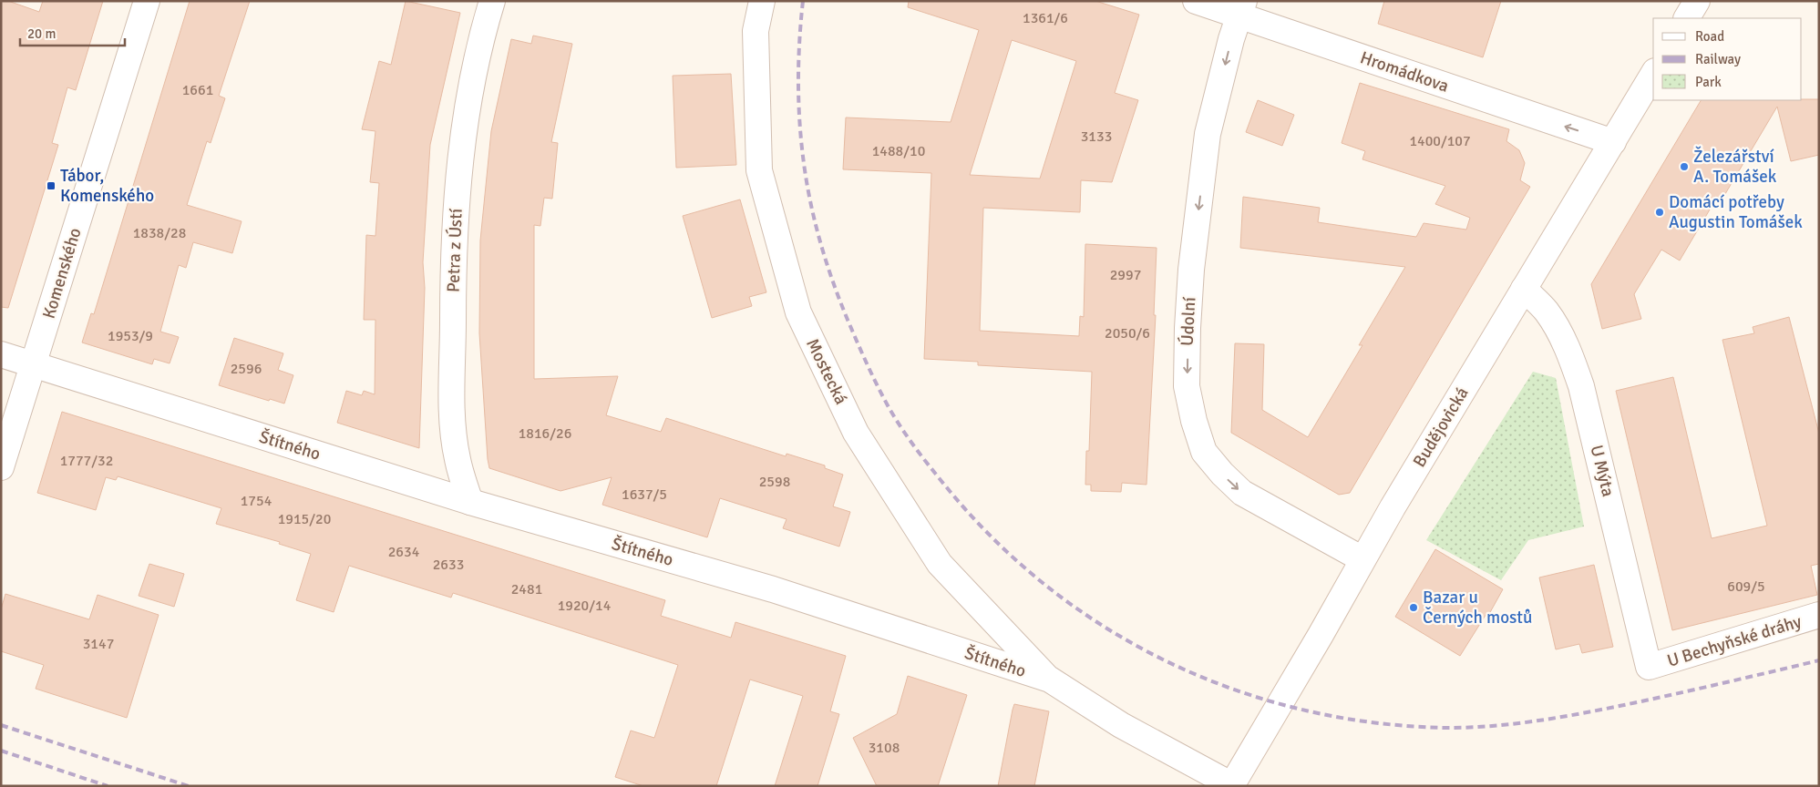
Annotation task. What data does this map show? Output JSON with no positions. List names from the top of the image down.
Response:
{
  "streets": {
    "street": [
      "Hromádkova",
      "Petra z Ústí",
      "Komenského",
      "Údolní",
      "Mostecká",
      "Budějovická",
      "Štítného",
      "U Mýta",
      "U Bechyňské dráhy"
    ]
  },
  "crossings": [
    ["Hromádkova", "Údolní"],
    ["Hromádkova", "Budějovická"],
    ["Petra z Ústí", "Štítného"],
    ["Komenského", "Štítného"],
    ["Údolní", "Budějovická"],
    ["Mostecká", "Štítného"],
    ["Budějovická", "Štítného"],
    ["Budějovická", "U Mýta"],
    ["U Mýta", "U Bechyňské dráhy"]
  ],
  "one_way": ["Hromádkova", "Údolní"],
  "places": {
    "other": ["Železářství A. Tomášek", "Domácí potřeby Augustin Tomášek", "Bazar u Černých mostů"],
    "transit": ["Tábor, Komenského"]
  },
  "house_numbers": [
    "1361/6",
    "1661",
    "3133",
    "1400/107",
    "1488/10",
    "1838/28",
    "2997",
    "2050/6",
    "1953/9",
    "2596",
    "1816/26",
    "1777/32",
    "2598",
    "1637/5",
    "1754",
    "1915/20",
    "2634",
    "2633",
    "609/5",
    "2481",
    "1920/14",
    "3147",
    "3108"
  ],
  "legend": ["Road", "Railway", "Park"],
  "scale_bar": "20 m"
}
